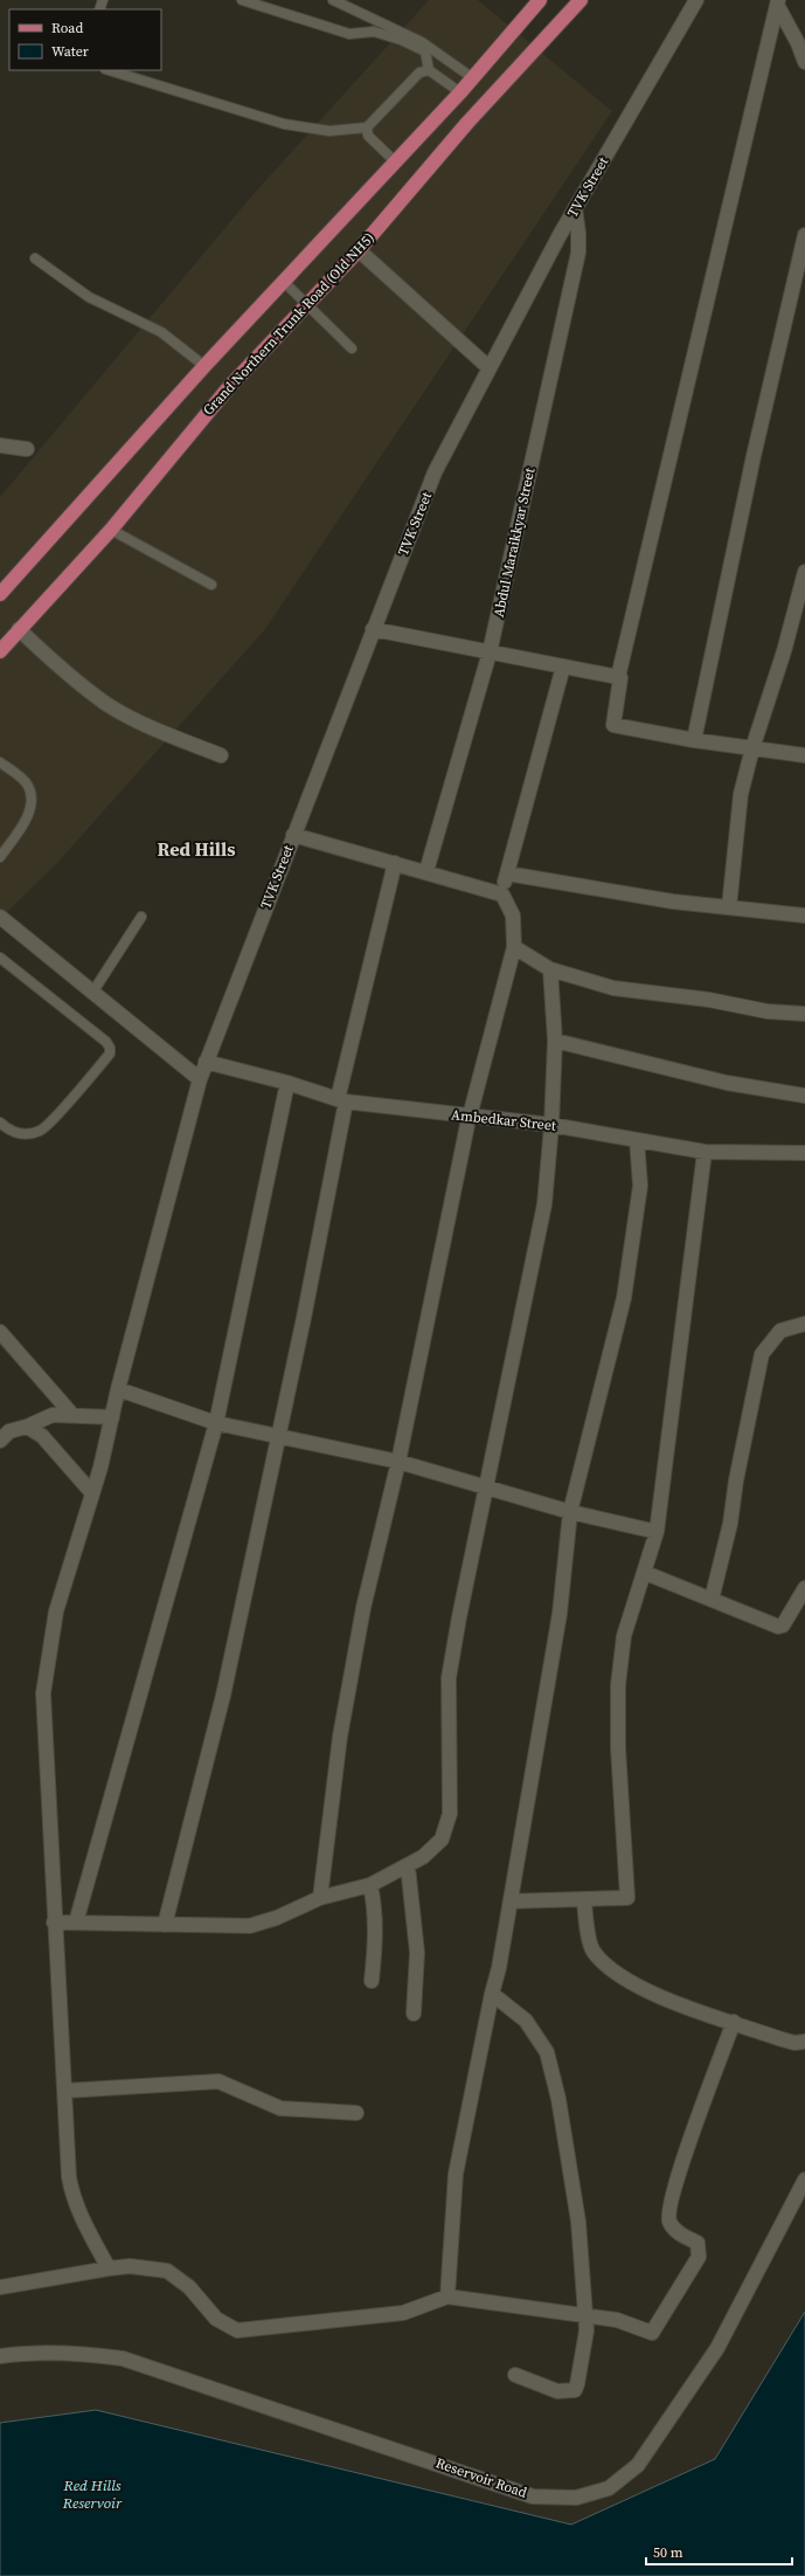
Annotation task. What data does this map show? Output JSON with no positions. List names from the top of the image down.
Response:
{
  "streets": {
    "main road": ["Grand Northern Trunk Road (Old NH5)"],
    "street": [
      "TVK Street",
      "Abdul Maraikkyar Street",
      "Ambedkar Street",
      "Reservoir Road"
    ]
  },
  "crossings": [
    ["TVK Street", "Abdul Maraikkyar Street"],
    ["TVK Street", "Ambedkar Street"]
  ],
  "districts": ["Red Hills"],
  "water": ["Red Hills Reservoir"],
  "legend": ["Road", "Water"],
  "scale_bar": "50 m"
}
